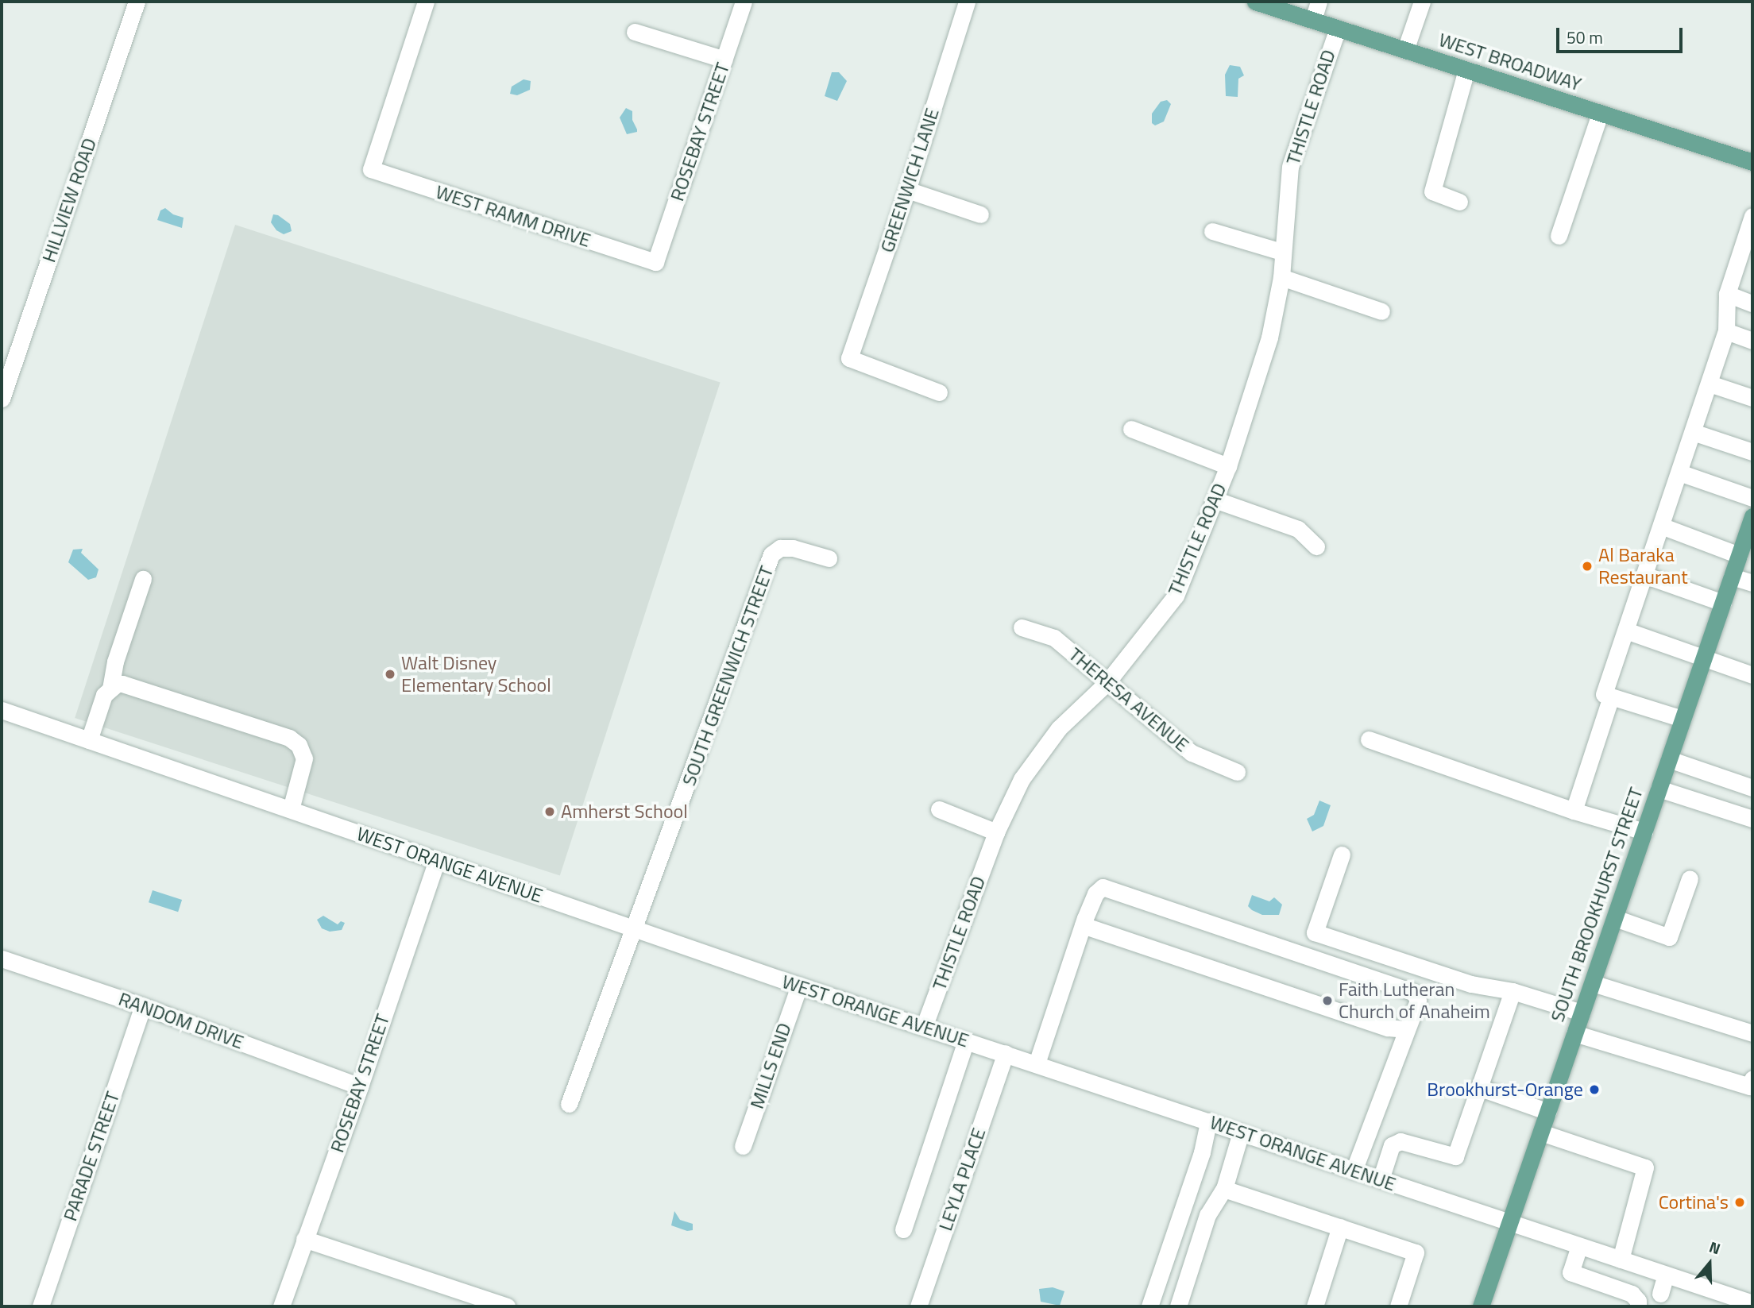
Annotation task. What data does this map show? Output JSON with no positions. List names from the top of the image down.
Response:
{
  "streets": {
    "main road": ["WEST BROADWAY", "SOUTH BROOKHURST STREET"],
    "street": [
      "THISTLE ROAD",
      "ROSEBAY STREET",
      "GREENWICH LANE",
      "HILLVIEW ROAD",
      "WEST RAMM DRIVE",
      "SOUTH GREENWICH STREET",
      "THERESA AVENUE",
      "WEST ORANGE AVENUE",
      "RANDOM DRIVE",
      "MILLS END",
      "PARADE STREET",
      "LEYLA PLACE"
    ]
  },
  "crossings": [
    ["WEST BROADWAY", "THISTLE ROAD"],
    ["THISTLE ROAD", "THERESA AVENUE"],
    ["THISTLE ROAD", "WEST ORANGE AVENUE"],
    ["ROSEBAY STREET", "WEST RAMM DRIVE"],
    ["ROSEBAY STREET", "WEST ORANGE AVENUE"],
    ["ROSEBAY STREET", "RANDOM DRIVE"],
    ["SOUTH GREENWICH STREET", "WEST ORANGE AVENUE"],
    ["WEST ORANGE AVENUE", "SOUTH BROOKHURST STREET"],
    ["WEST ORANGE AVENUE", "MILLS END"],
    ["WEST ORANGE AVENUE", "LEYLA PLACE"],
    ["RANDOM DRIVE", "PARADE STREET"]
  ],
  "places": [
    "Al Baraka Restaurant",
    "Walt Disney Elementary School",
    "Amherst School",
    "Faith Lutheran Church of Anaheim",
    "Brookhurst-Orange",
    "Cortina's"
  ],
  "scale_bar": "50 m",
  "north": "top"
}
